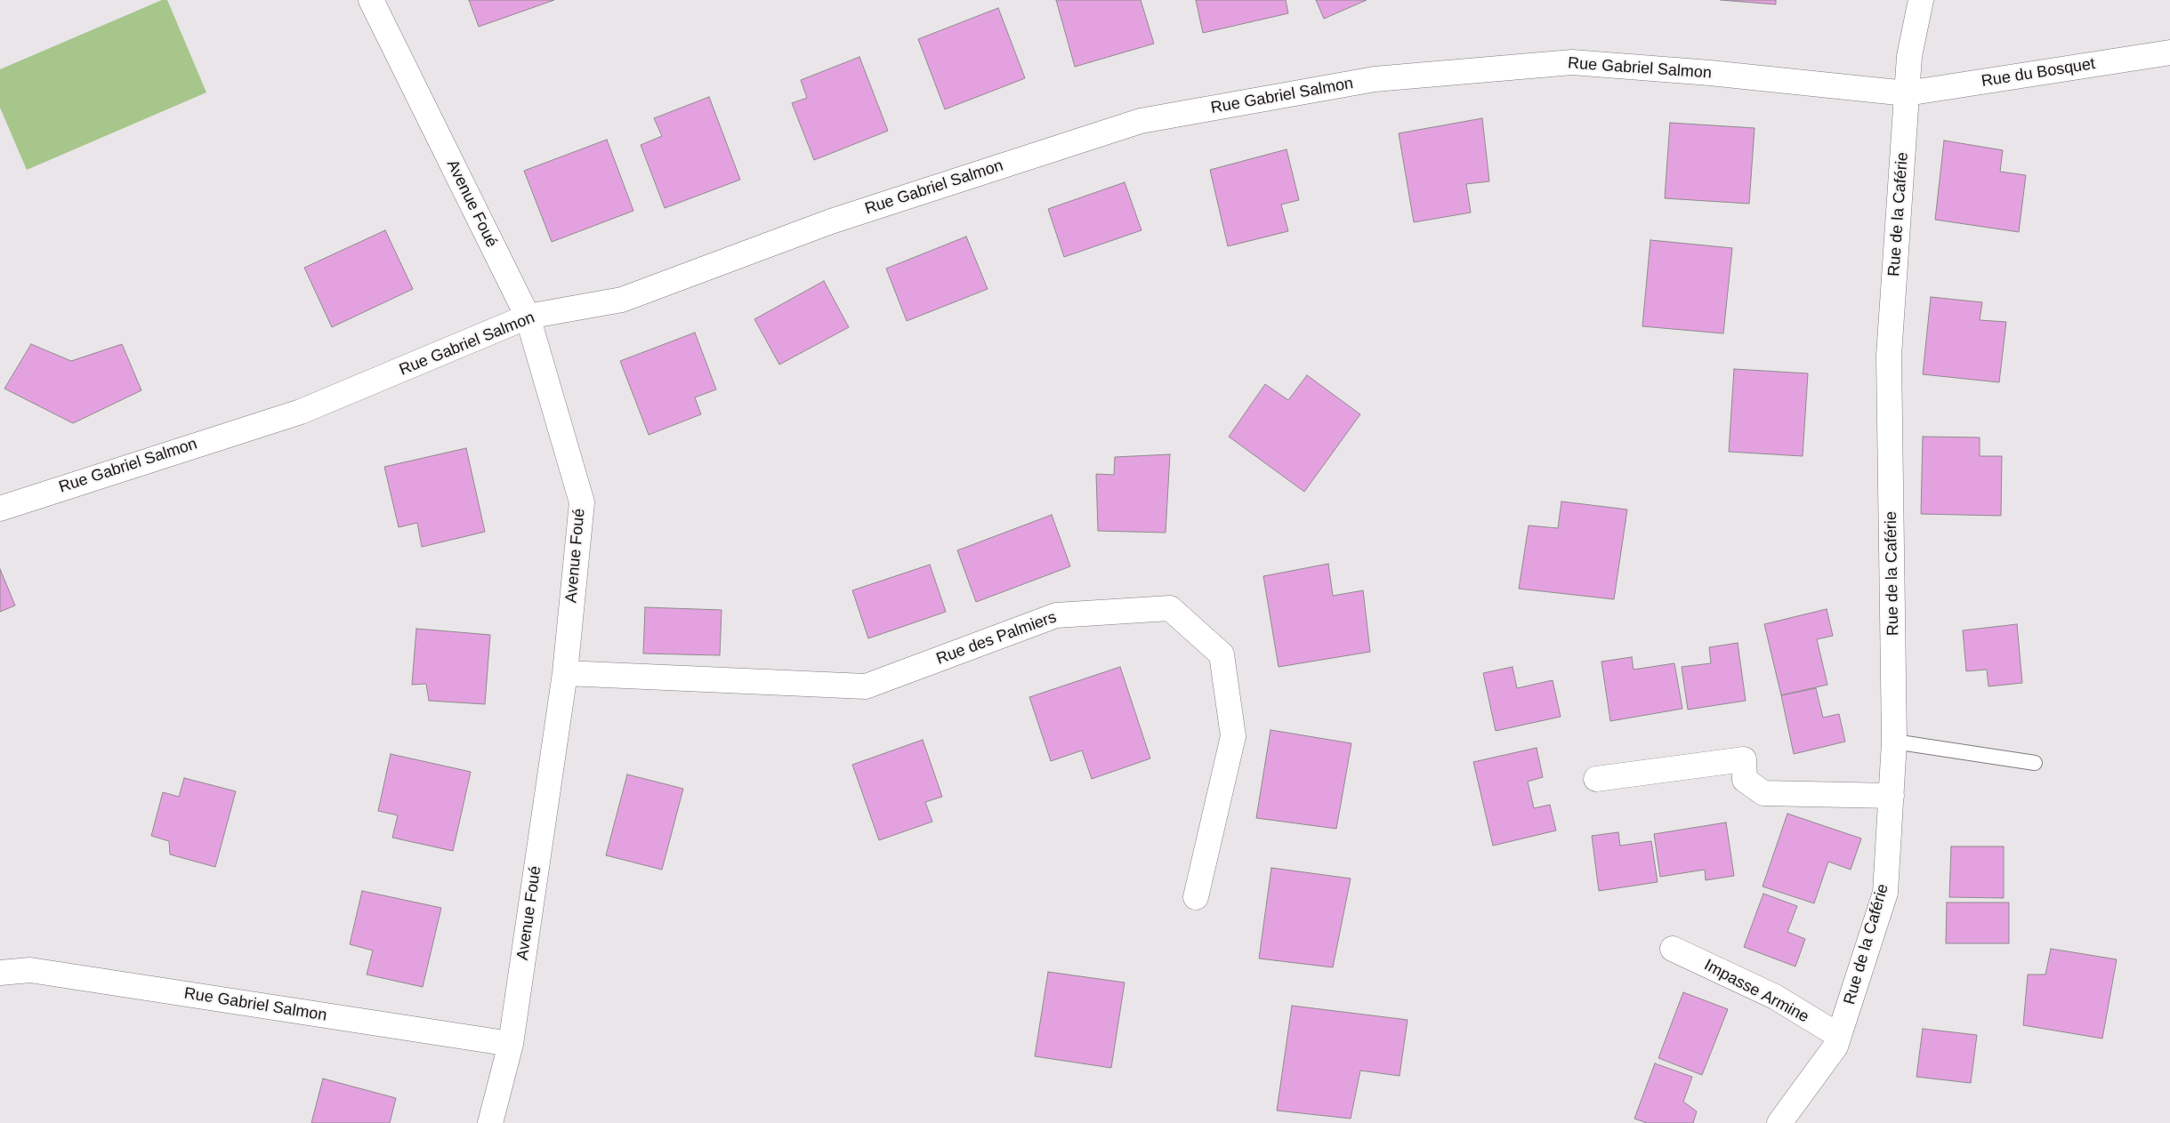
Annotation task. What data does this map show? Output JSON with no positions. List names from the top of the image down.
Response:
{
  "streets": {
    "street": [
      "Rue Gabriel Salmon",
      "Rue du Bosquet",
      "Avenue Foué",
      "Rue de la Caférie",
      "Rue des Palmiers",
      "Impasse Armine"
    ]
  },
  "crossings": [
    ["Rue Gabriel Salmon", "Rue du Bosquet"],
    ["Rue Gabriel Salmon", "Avenue Foué"],
    ["Rue Gabriel Salmon", "Rue de la Caférie"],
    ["Rue du Bosquet", "Rue de la Caférie"],
    ["Avenue Foué", "Rue des Palmiers"],
    ["Rue de la Caférie", "Impasse Armine"]
  ]
}
